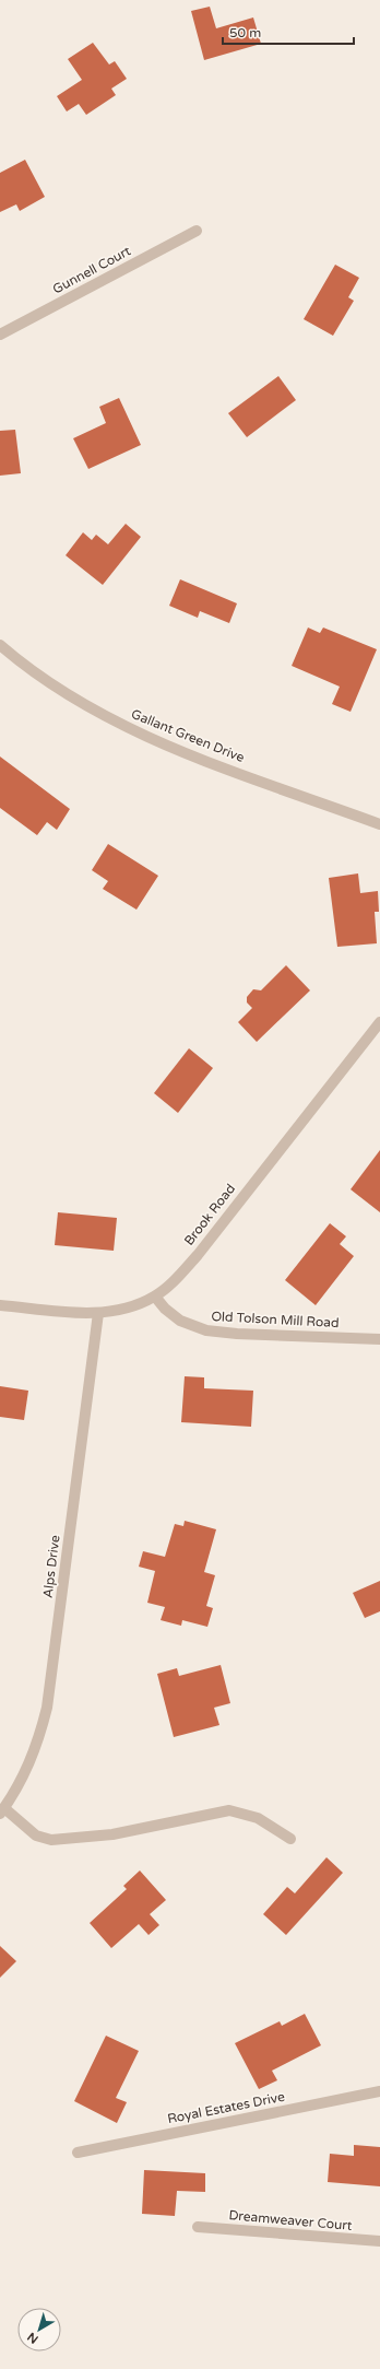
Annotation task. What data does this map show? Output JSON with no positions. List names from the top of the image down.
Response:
{
  "streets": {
    "street": [
      "Gunnell Court",
      "Gallant Green Drive",
      "Brook Road",
      "Old Tolson Mill Road",
      "Alps Drive",
      "Royal Estates Drive",
      "Dreamweaver Court"
    ]
  },
  "crossings": [
    ["Brook Road", "Old Tolson Mill Road"],
    ["Brook Road", "Alps Drive"]
  ],
  "scale_bar": "50 m",
  "north": "bottom left"
}
